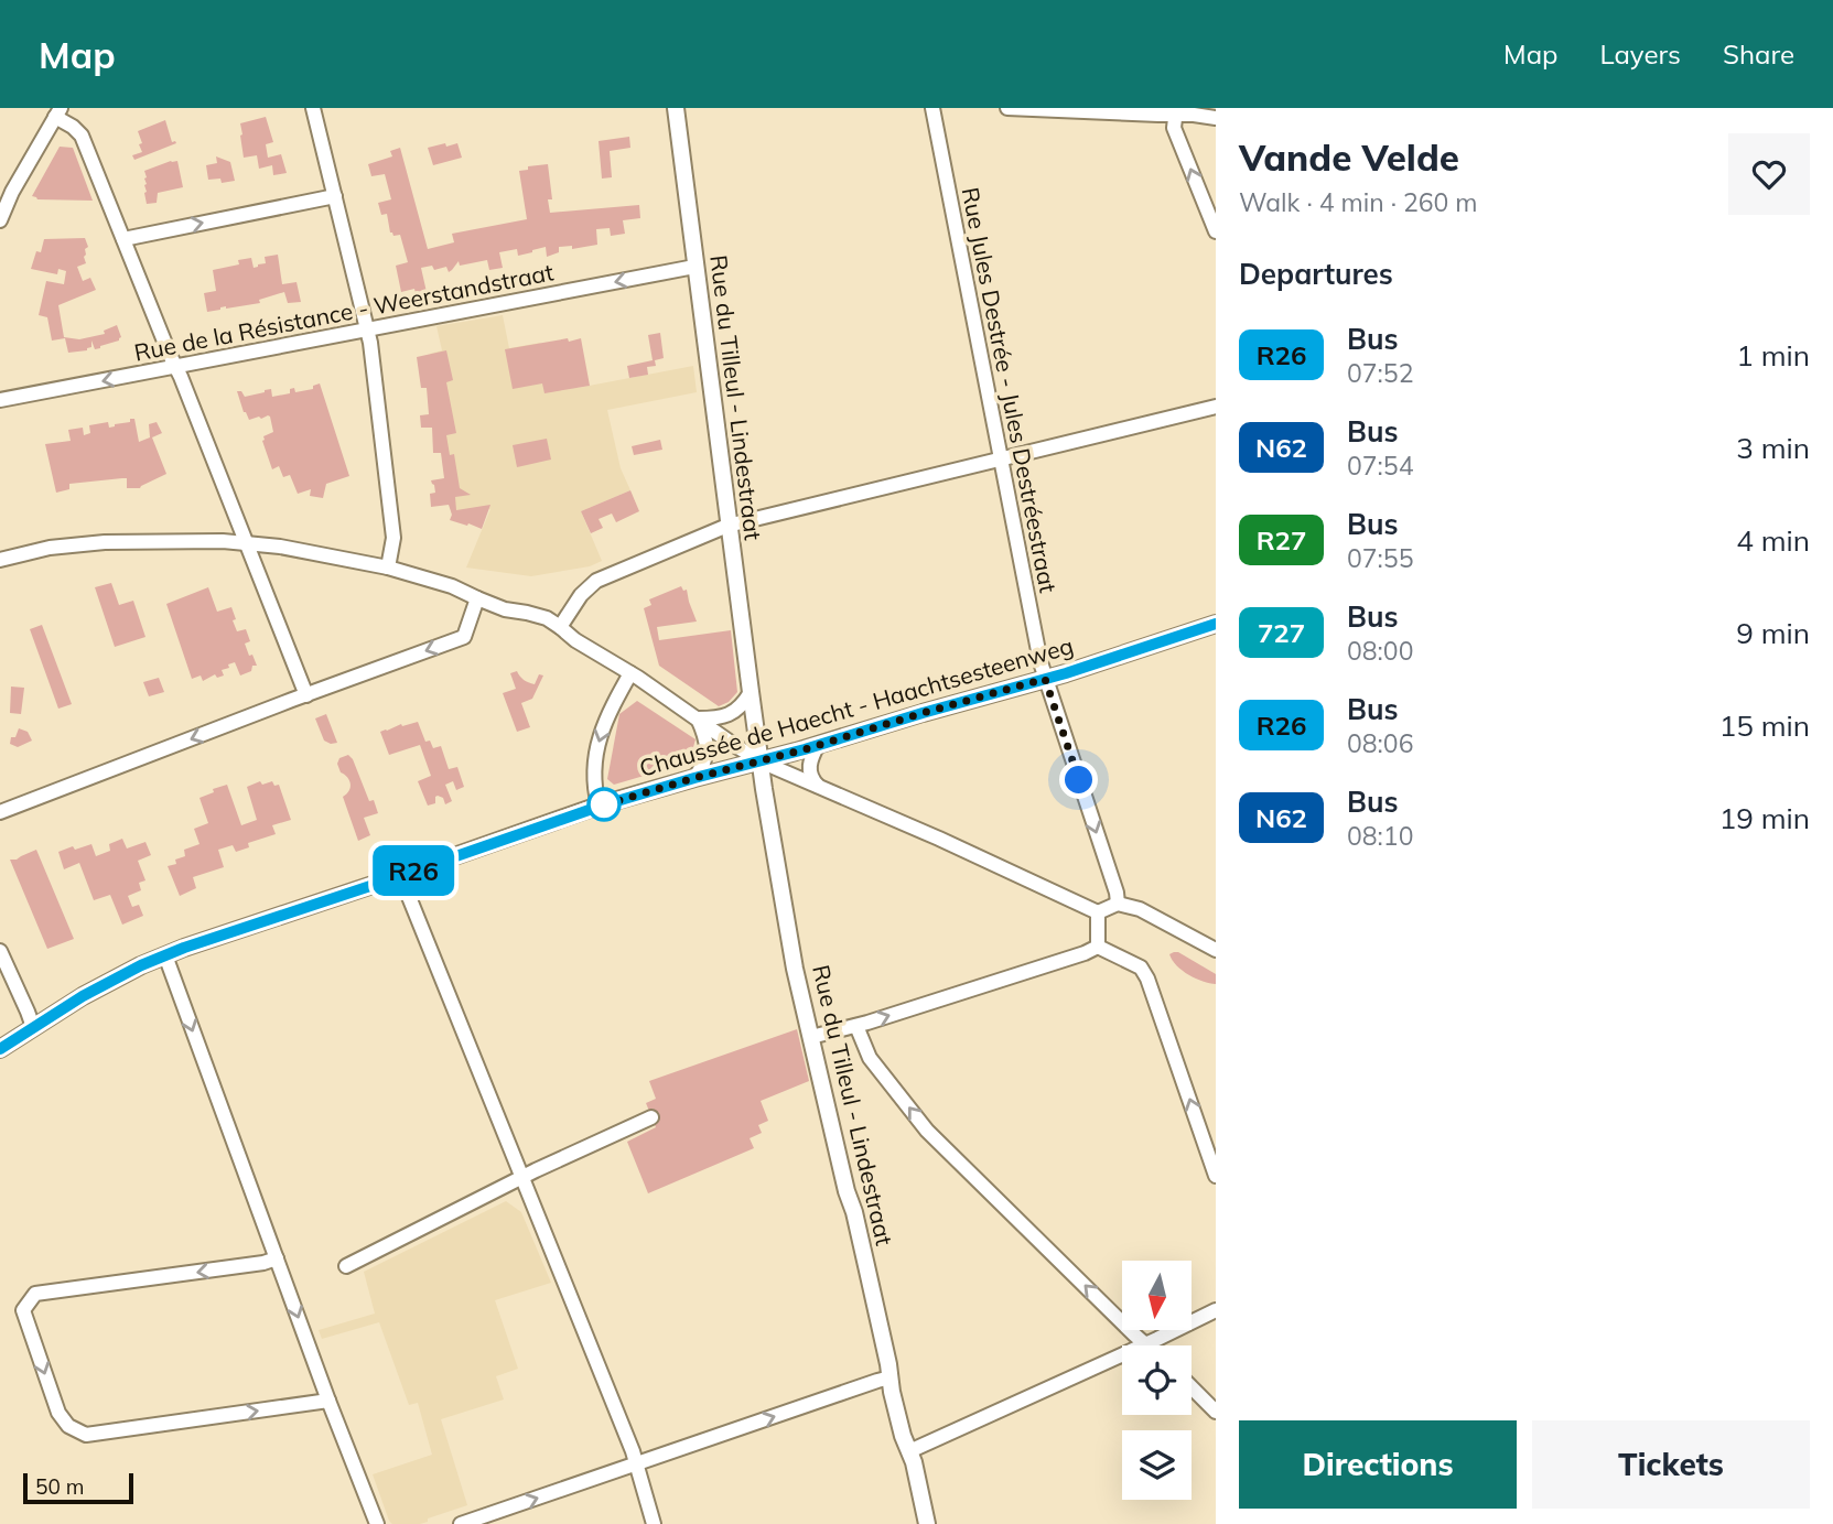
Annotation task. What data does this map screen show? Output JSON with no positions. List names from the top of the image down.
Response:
{
  "streets": {
    "street": [
      "Rue de la Résistance - Weerstandstraat",
      "Rue Jules Destrée - Jules Destréestraat",
      "Rue du Tilleul - Lindestraat",
      "Chaussée de Haecht - Haachtsesteenweg"
    ]
  },
  "crossings": [
    ["Rue de la Résistance - Weerstandstraat", "Rue du Tilleul - Lindestraat"],
    ["Rue Jules Destrée - Jules Destréestraat", "Chaussée de Haecht - Haachtsesteenweg"],
    ["Rue du Tilleul - Lindestraat", "Chaussée de Haecht - Haachtsesteenweg"]
  ],
  "one_way": ["Rue de la Résistance - Weerstandstraat"],
  "lines": ["bus line R26"],
  "scale_bar": "50 m",
  "north": "bottom",
  "page": {
    "header": "Map",
    "nav": ["Map", "Layers", "Share"],
    "on_map": "R26",
    "heading": [
      ["Vande Velde", "Walk · 4 min · 260 m"],
      "Departures"
    ],
    "list": [
      {
        "mark": "R26",
        "name": "Bus",
        "note": "07:52",
        "value": "1 min"
      },
      {
        "mark": "N62",
        "name": "Bus",
        "note": "07:54",
        "value": "3 min"
      },
      {
        "mark": "R27",
        "name": "Bus",
        "note": "07:55",
        "value": "4 min"
      },
      {
        "mark": "727",
        "name": "Bus",
        "note": "08:00",
        "value": "9 min"
      },
      {
        "mark": "R26",
        "name": "Bus",
        "note": "08:06",
        "value": "15 min"
      },
      {
        "mark": "N62",
        "name": "Bus",
        "note": "08:10",
        "value": "19 min"
      }
    ],
    "buttons": ["Directions", "Tickets"],
    "scale": "50 m"
  }
}
